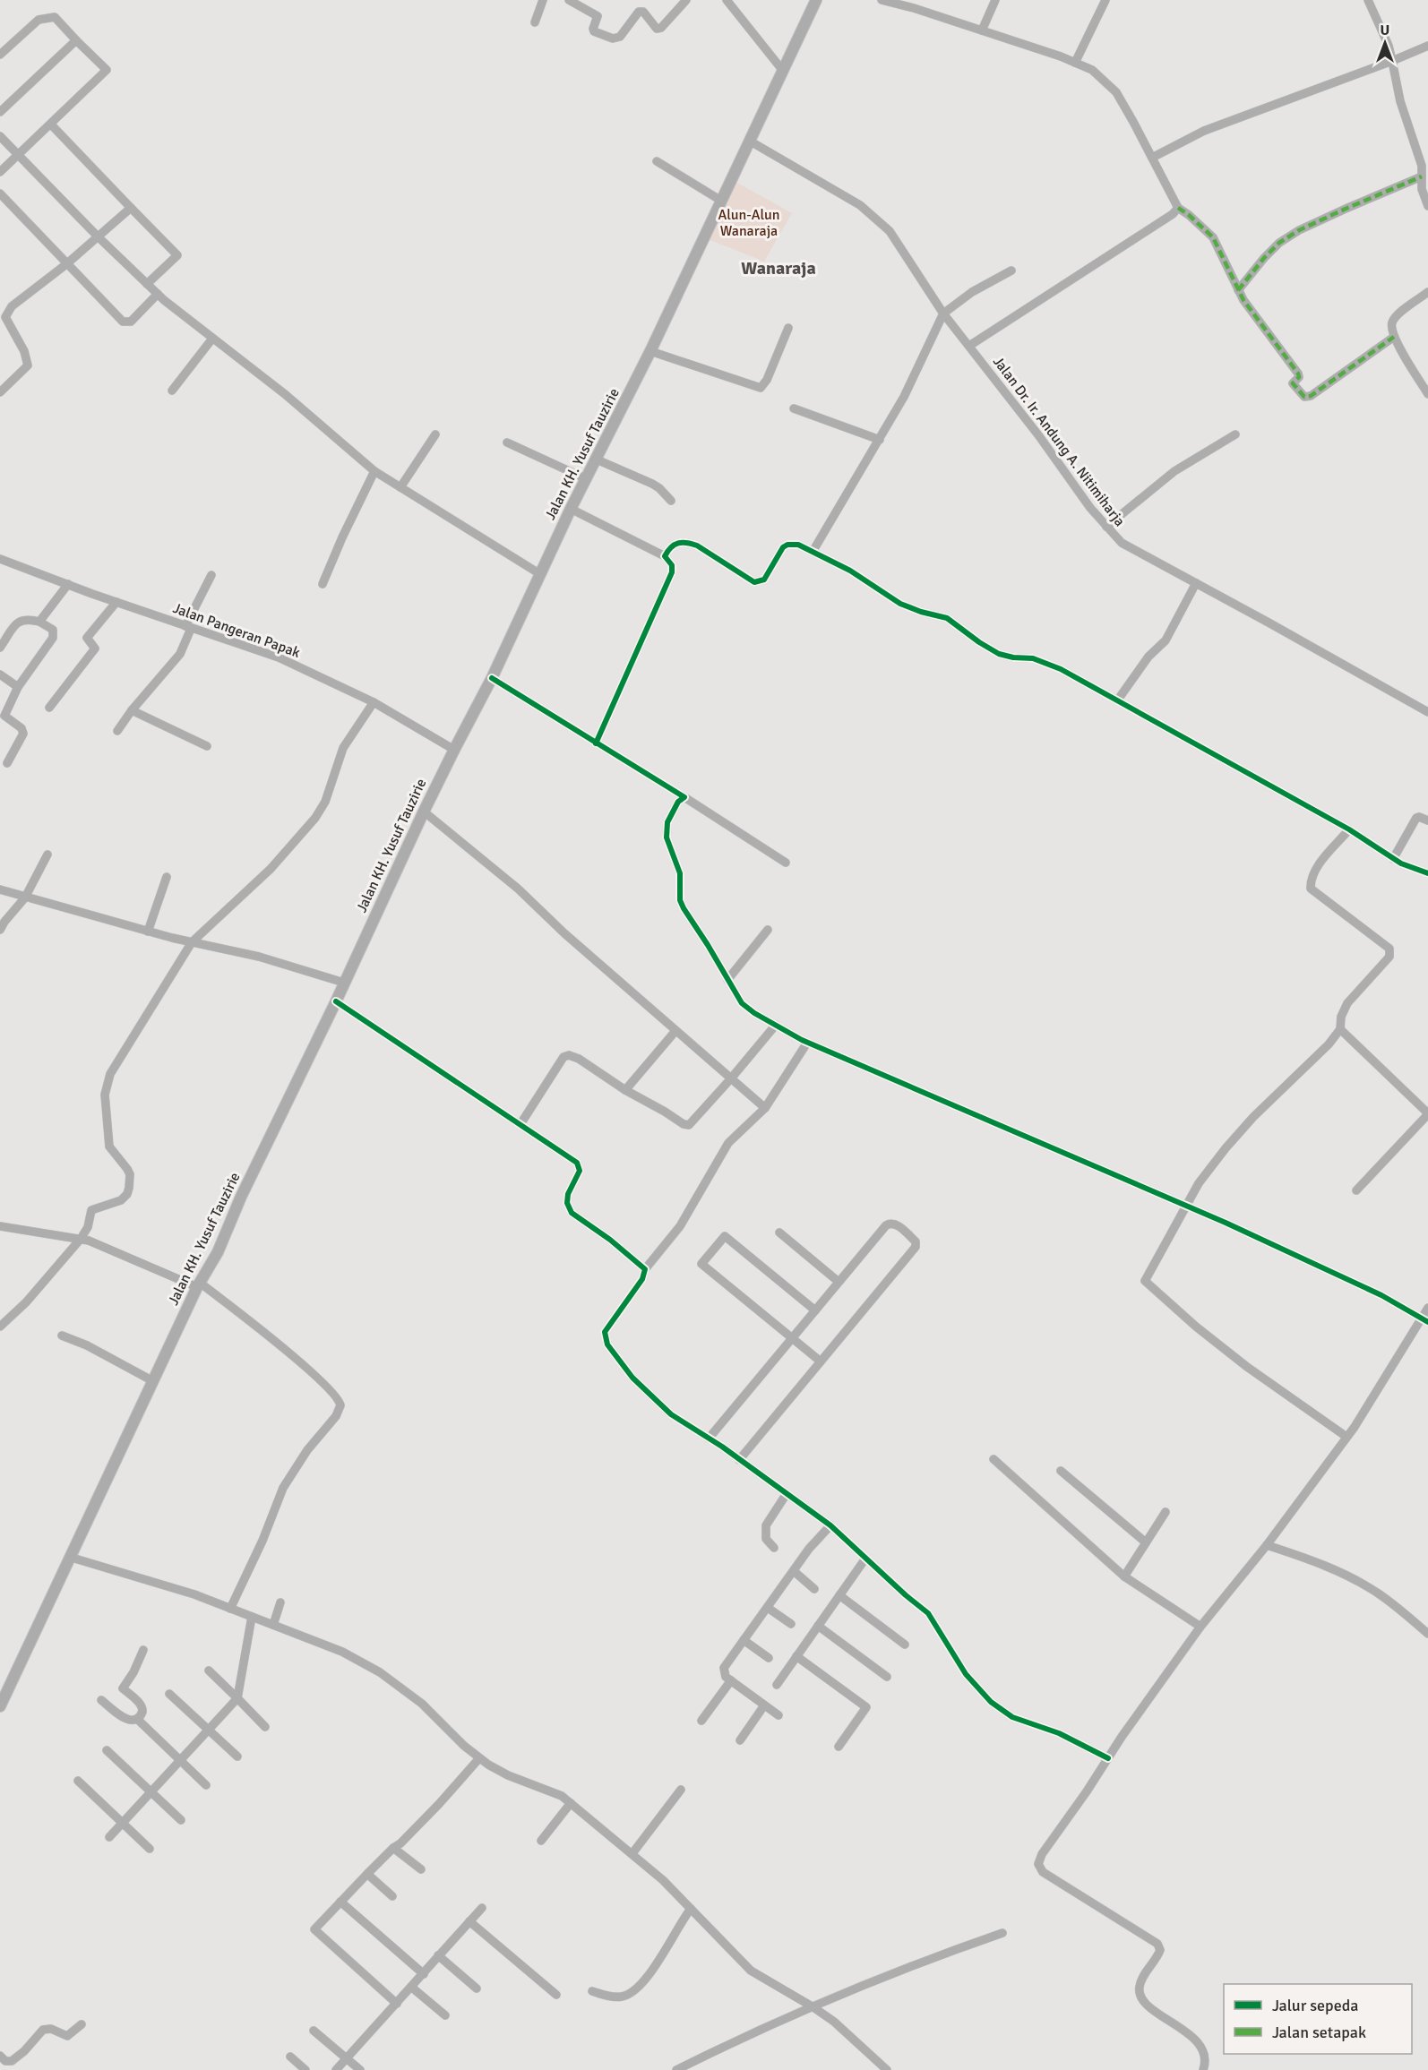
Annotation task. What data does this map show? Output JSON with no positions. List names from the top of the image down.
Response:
{
  "streets": {
    "main road": ["Jalan KH. Yusuf Tauzirie"],
    "street": ["Jalan Dr. Ir. Andung A. Nitimiharja", "Jalan Pangeran Papak"]
  },
  "crossings": [
    ["Jalan Dr. Ir. Andung A. Nitimiharja", "Jalan KH. Yusuf Tauzirie"],
    ["Jalan KH. Yusuf Tauzirie", "Jalan Pangeran Papak"]
  ],
  "districts": ["Wanaraja"],
  "parks": ["Alun-Alun Wanaraja"],
  "legend": ["Jalur sepeda", "Jalan setapak"],
  "north": "top"
}
